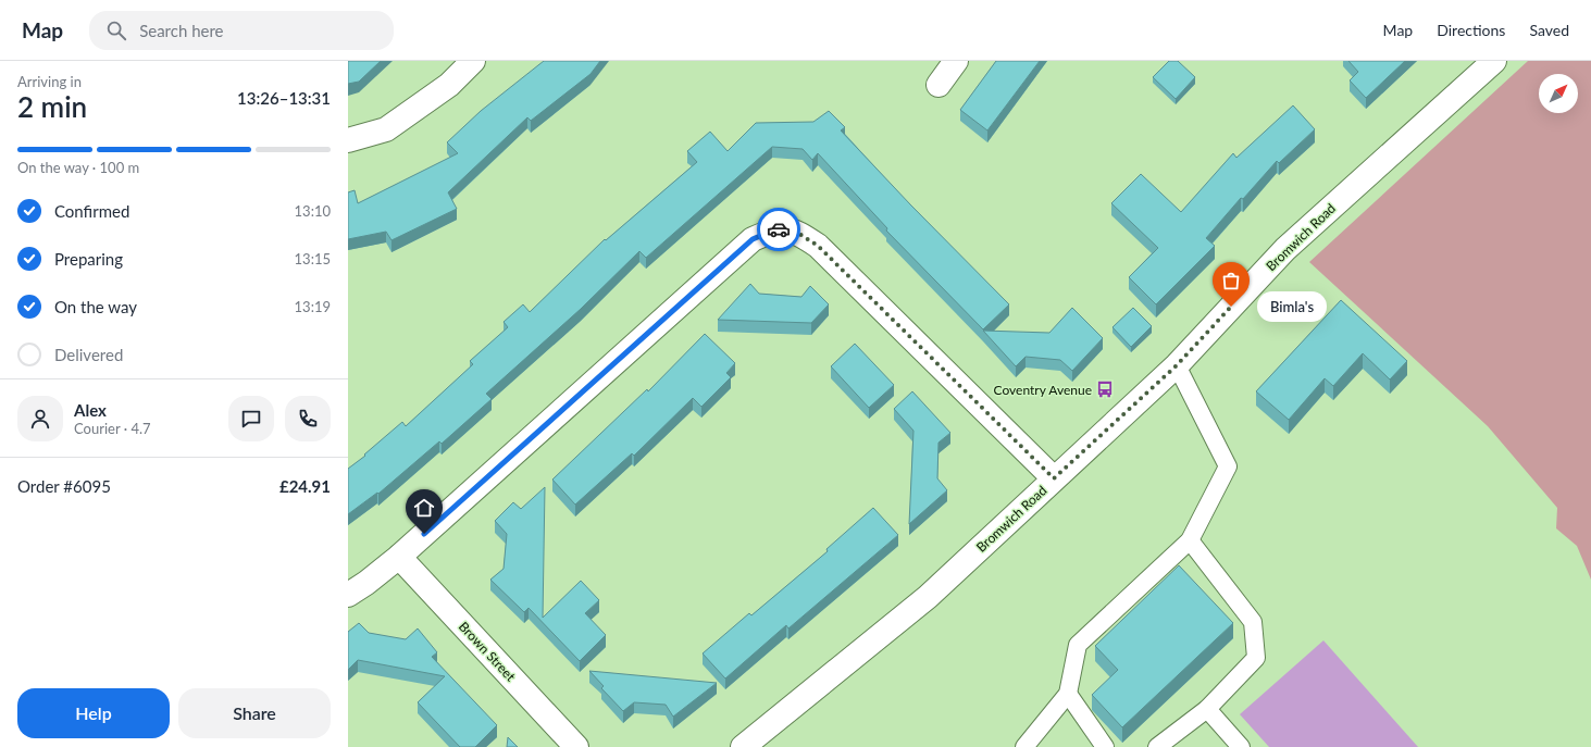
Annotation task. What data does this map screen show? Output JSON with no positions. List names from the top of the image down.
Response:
{
  "streets": {
    "street": ["Bromwich Road", "Brown Street"]
  },
  "places": {
    "other": ["Bimla's"],
    "bus stop": ["Coventry Avenue"]
  },
  "north": "top right",
  "page": {
    "header": "Map",
    "search": "Search here",
    "nav": ["Map", "Directions", "Saved"],
    "heading": ["2 min", "Arriving in", "13:26–13:31"],
    "panel": [
      "Alex",
      "Courier · 4.7",
      "Order #6095",
      "£24.91"
    ],
    "bar": "On the way · 100 m",
    "list": [
      ["Confirmed", "13:10"],
      ["Preparing", "13:15"],
      ["On the way", "13:19"],
      "Delivered"
    ],
    "bubble": "Bimla's",
    "buttons": ["Help", "Share"]
  }
}
